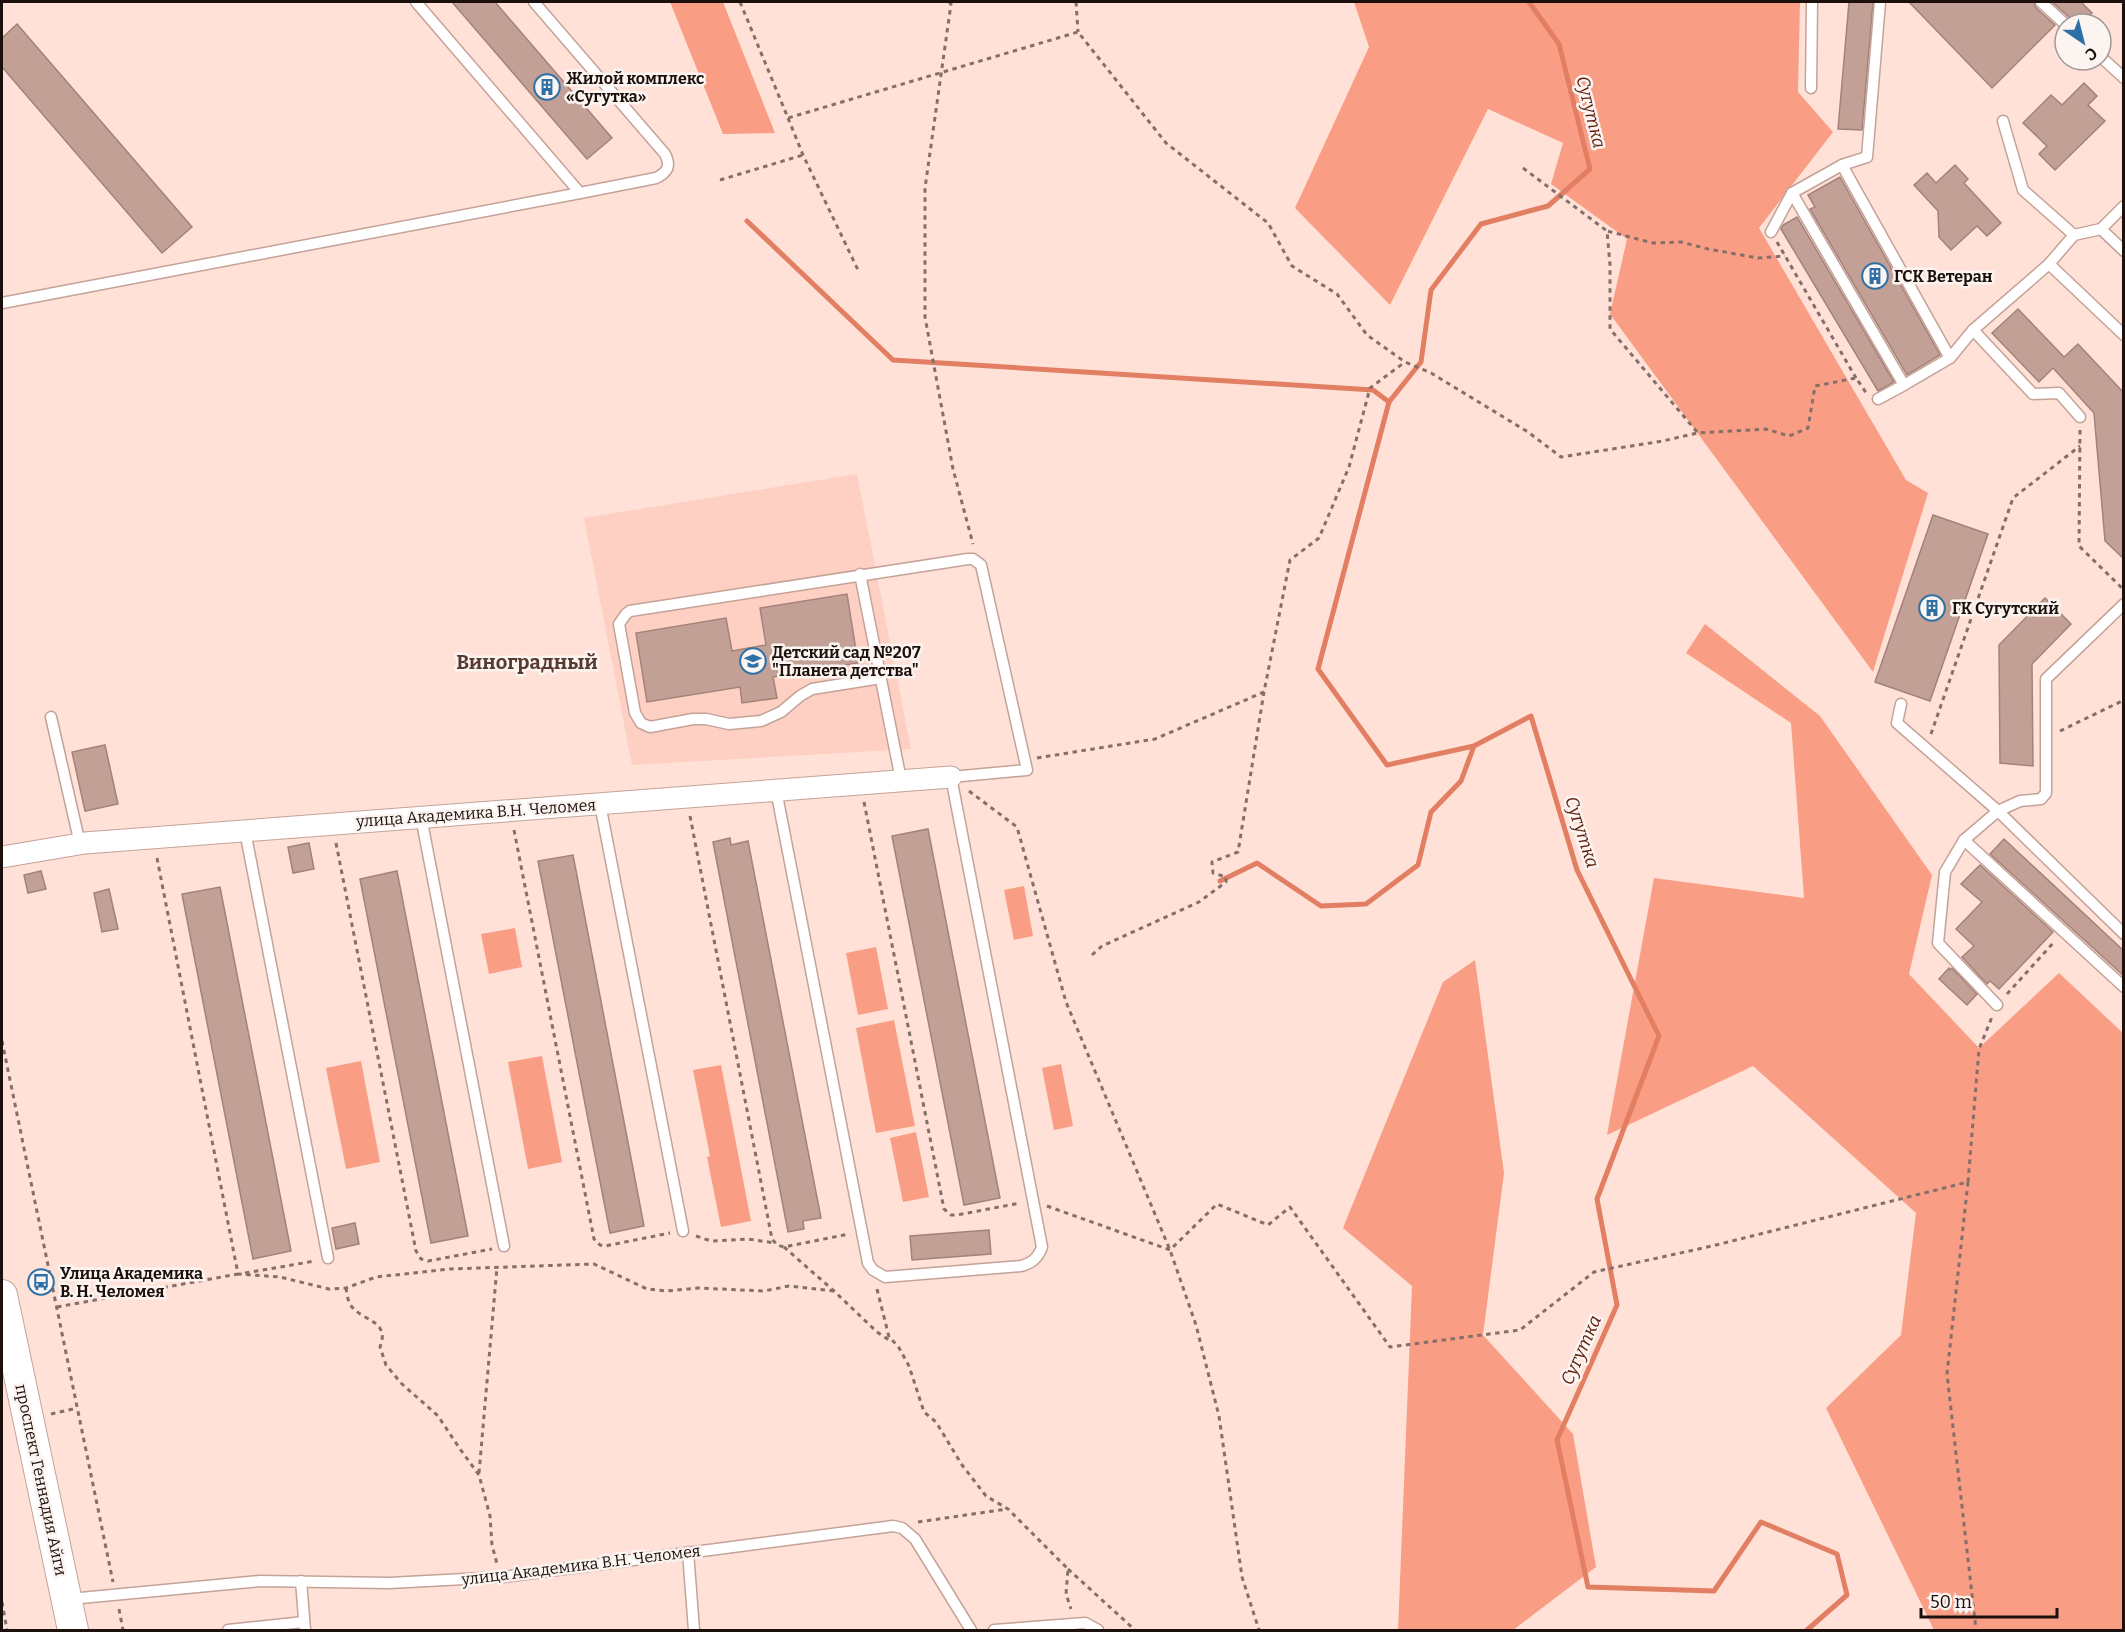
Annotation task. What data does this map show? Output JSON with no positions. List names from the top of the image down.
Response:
{
  "streets": {
    "main road": ["проспект Геннадия Айги"],
    "street": ["улица Академика В.Н. Челомея"]
  },
  "crossings": [
    ["улица Академика В.Н. Челомея", "проспект Геннадия Айги"]
  ],
  "districts": ["Виноградный"],
  "water": ["Сугутка"],
  "places": {
    "building": ["Жилой комплекс «Сугутка»", "ГСК Ветеран", "ГК Сугутский"],
    "school or university": ["Детский сад №207 \"Планета детства\""],
    "bus stop": ["Улица Академика В. Н. Челомея"]
  },
  "scale_bar": "50 m",
  "north": "bottom right"
}
